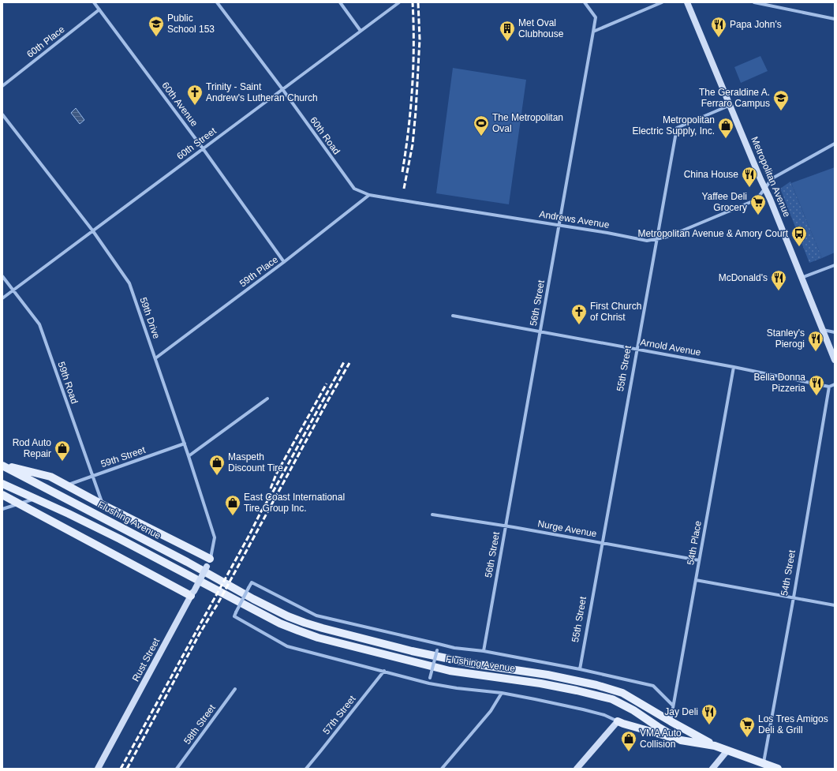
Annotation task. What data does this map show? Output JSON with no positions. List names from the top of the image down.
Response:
{
  "streets": {
    "main road": ["Metropolitan Avenue", "Flushing Avenue", "Rust Street"],
    "street": [
      "60th Place",
      "60th Avenue",
      "60th Road",
      "60th Street",
      "Andrews Avenue",
      "59th Place",
      "56th Street",
      "59th Drive",
      "Arnold Avenue",
      "55th Street",
      "59th Road",
      "59th Street",
      "Nurge Avenue",
      "54th Place",
      "54th Street",
      "57th Street",
      "58th Street"
    ]
  },
  "crossings": [
    ["60th Place", "60th Avenue"],
    ["60th Avenue", "60th Street"],
    ["60th Avenue", "59th Place"],
    ["60th Road", "60th Street"],
    ["60th Road", "Andrews Avenue"],
    ["60th Road", "59th Place"],
    ["60th Street", "59th Drive"],
    ["60th Street", "59th Road"],
    ["Metropolitan Avenue", "Andrews Avenue"],
    ["Metropolitan Avenue", "55th Street"],
    ["Andrews Avenue", "59th Place"],
    ["Andrews Avenue", "56th Street"],
    ["Andrews Avenue", "55th Street"],
    ["59th Place", "59th Drive"],
    ["56th Street", "Arnold Avenue"],
    ["56th Street", "Flushing Avenue"],
    ["56th Street", "Nurge Avenue"],
    ["59th Drive", "59th Street"],
    ["59th Drive", "Rust Street"],
    ["Arnold Avenue", "55th Street"],
    ["Arnold Avenue", "54th Place"],
    ["Arnold Avenue", "54th Street"],
    ["55th Street", "Flushing Avenue"],
    ["55th Street", "Nurge Avenue"],
    ["59th Road", "59th Street"],
    ["Flushing Avenue", "54th Place"],
    ["Flushing Avenue", "54th Street"],
    ["Flushing Avenue", "57th Street"],
    ["Nurge Avenue", "54th Place"]
  ],
  "places": {
    "school or university": ["Public School 153", "The Geraldine A. Ferraro Campus"],
    "restaurant": [
      "Papa John's",
      "China House",
      "McDonald's",
      "Stanley's Pierogi",
      "Bella Donna Pizzeria",
      "Jay Deli"
    ],
    "building": ["Met Oval Clubhouse"],
    "church": ["Trinity - Saint Andrew's Lutheran Church", "First Church of Christ"],
    "sports": ["The Metropolitan Oval"],
    "shop": [
      "Metropolitan Electric Supply, Inc.",
      "Rod Auto Repair",
      "Maspeth Discount Tire",
      "East Coast International Tire Group Inc.",
      "VMA Auto Collision"
    ],
    "supermarket": ["Yaffee Deli Grocery", "Los Tres Amigos Deli & Grill"],
    "bus stop": ["Metropolitan Avenue & Amory Court"]
  }
}
